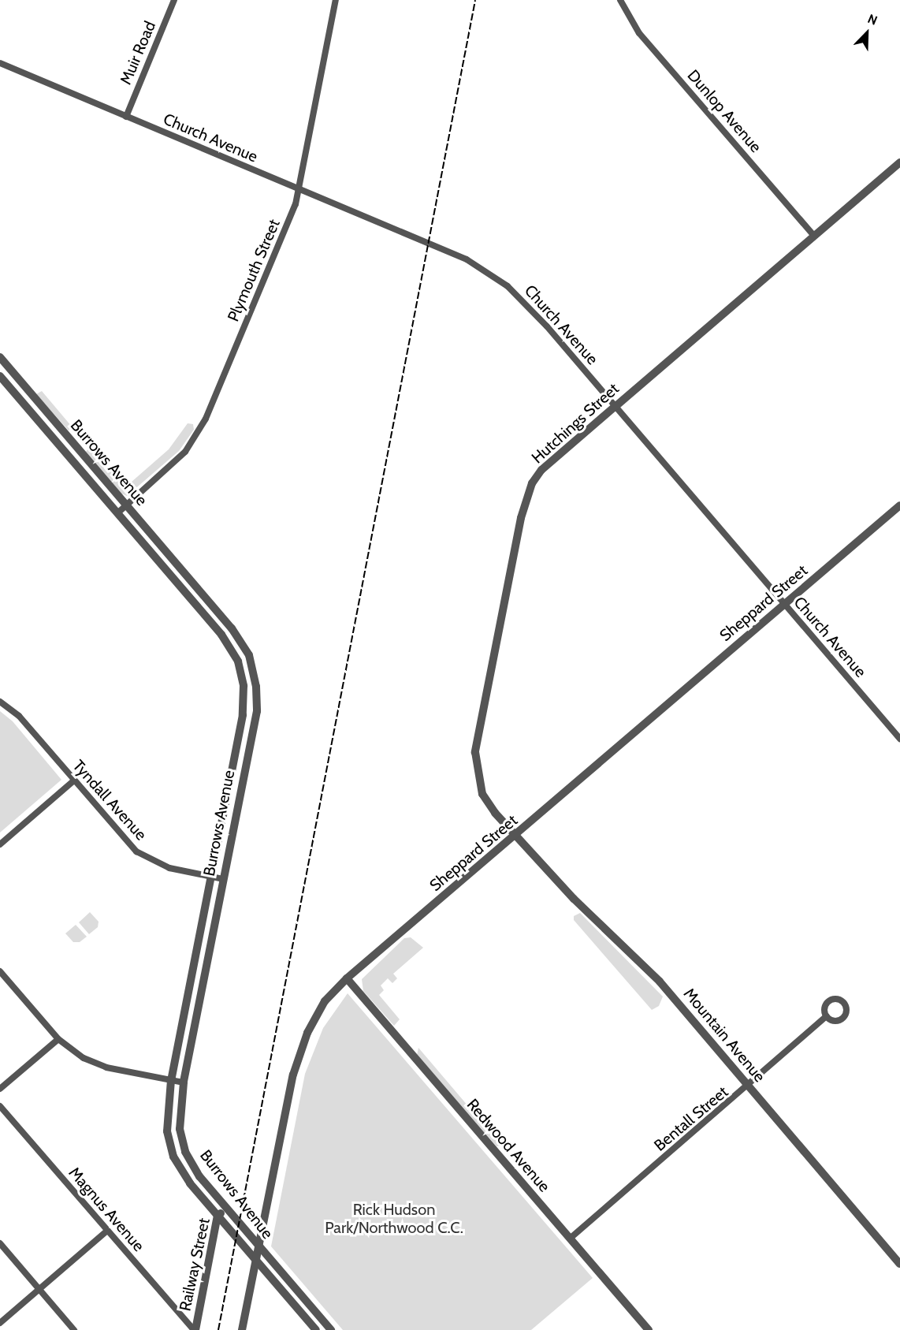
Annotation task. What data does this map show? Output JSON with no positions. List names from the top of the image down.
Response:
{
  "streets": {
    "street": [
      "Muir Road",
      "Dunlop Avenue",
      "Church Avenue",
      "Plymouth Street",
      "Hutchings Street",
      "Burrows Avenue",
      "Sheppard Street",
      "Tyndall Avenue",
      "Mountain Avenue",
      "Bentall Street",
      "Redwood Avenue",
      "Magnus Avenue",
      "Railway Street"
    ]
  },
  "crossings": [
    ["Muir Road", "Church Avenue"],
    ["Dunlop Avenue", "Hutchings Street"],
    ["Church Avenue", "Plymouth Street"],
    ["Church Avenue", "Hutchings Street"],
    ["Church Avenue", "Sheppard Street"],
    ["Plymouth Street", "Burrows Avenue"],
    ["Hutchings Street", "Sheppard Street"],
    ["Hutchings Street", "Mountain Avenue"],
    ["Burrows Avenue", "Sheppard Street"],
    ["Burrows Avenue", "Tyndall Avenue"],
    ["Burrows Avenue", "Railway Street"],
    ["Sheppard Street", "Mountain Avenue"],
    ["Sheppard Street", "Redwood Avenue"],
    ["Mountain Avenue", "Bentall Street"],
    ["Bentall Street", "Redwood Avenue"],
    ["Magnus Avenue", "Railway Street"]
  ],
  "parks": ["Rick Hudson Park/Northwood C.C."],
  "north": "top right"
}
